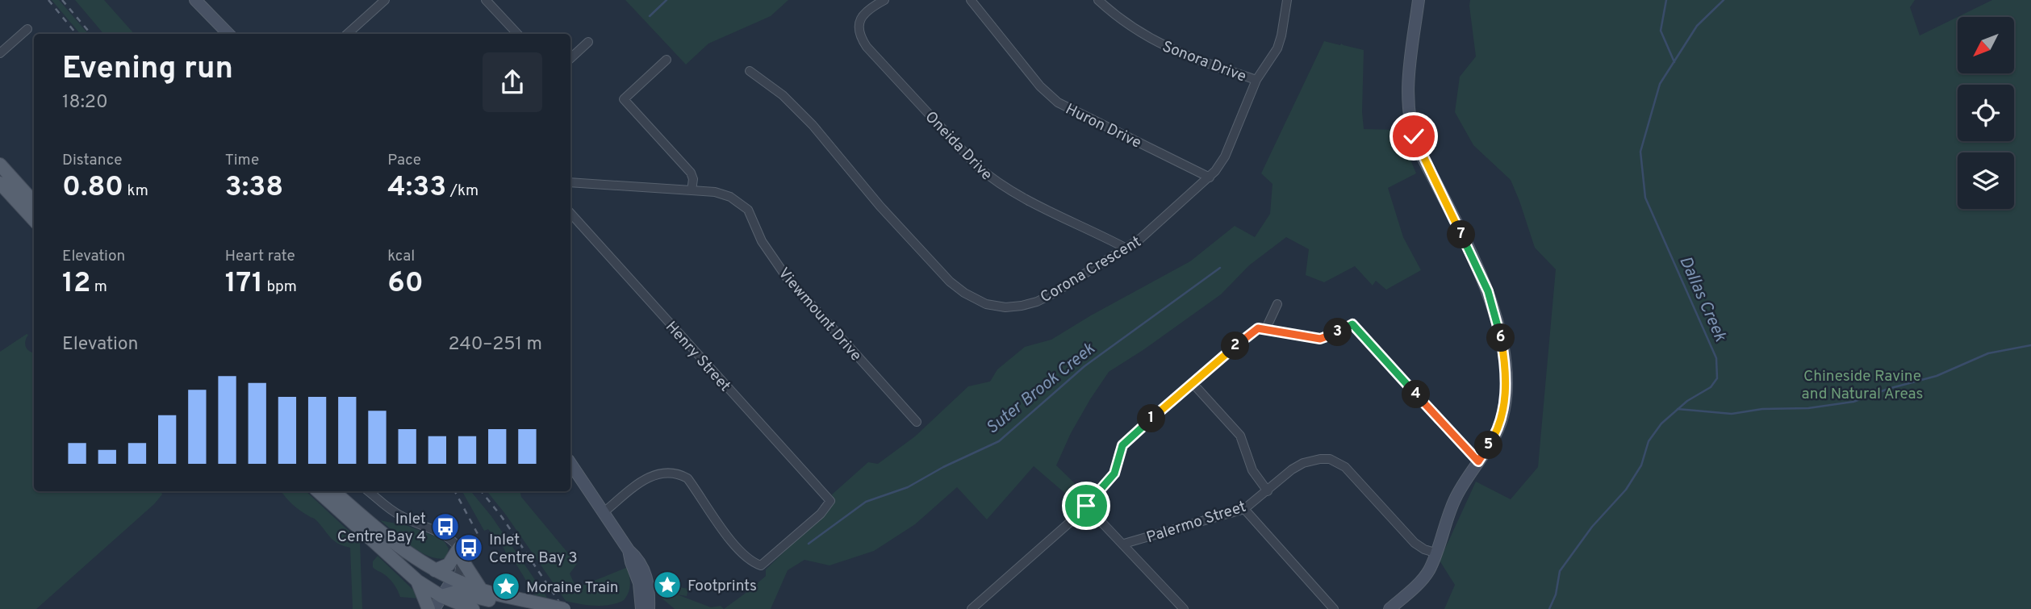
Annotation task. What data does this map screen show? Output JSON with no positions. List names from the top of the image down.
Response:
{
  "streets": {
    "street": [
      "Sonora Drive",
      "Huron Drive",
      "Oneida Drive",
      "Corona Crescent",
      "Viewmount Drive",
      "Henry Street",
      "Palermo Street"
    ]
  },
  "crossings": [
    ["Sonora Drive", "Corona Crescent"],
    ["Huron Drive", "Corona Crescent"],
    ["Oneida Drive", "Corona Crescent"]
  ],
  "water": ["Dallas Creek", "Suter Brook Creek"],
  "parks": ["Chineside Ravine and Natural Areas"],
  "places": {
    "bus stop": ["Inlet Centre Bay 4", "Inlet Centre Bay 3"],
    "place": ["Footprints", "Moraine Train"]
  },
  "north": "bottom left",
  "page": {
    "heading": ["Evening run", "18:20"],
    "stats": [
      ["Distance", "0.80 km"],
      ["Time", "3:38"],
      ["Pace", "4:33 /km"],
      ["Elevation", "12 m"],
      ["Heart rate", "171 bpm"],
      ["kcal", "60"]
    ],
    "pins": [
      "7",
      "3",
      "6",
      "2",
      "4",
      "1",
      "5"
    ],
    "chart": ["Elevation", "240–251 m"]
  }
}
